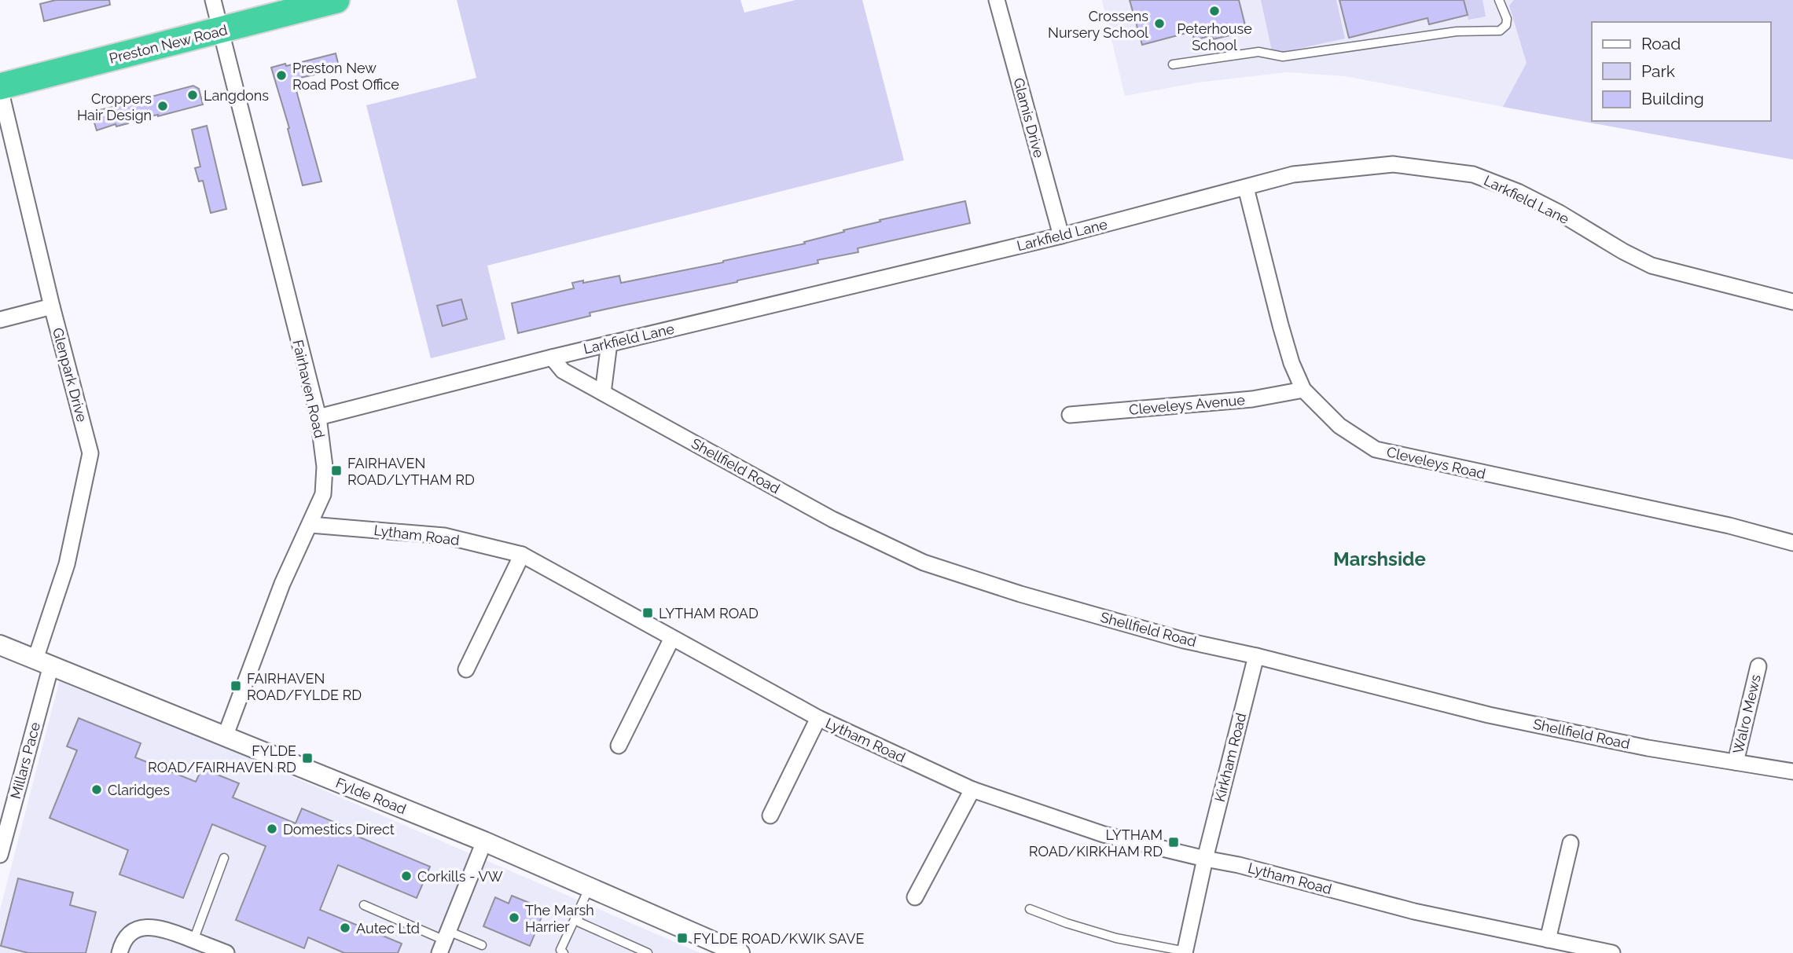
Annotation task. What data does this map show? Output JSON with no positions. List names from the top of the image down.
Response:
{
  "streets": {
    "highway": ["Preston New Road"],
    "street": [
      "Glamis Drive",
      "Larkfield Lane",
      "Glenpark Drive",
      "Fairhaven Road",
      "Cleveleys Avenue",
      "Cleveleys Road",
      "Shellfield Road",
      "Lytham Road",
      "Walro Mews",
      "Kirkham Road",
      "Millars Pace",
      "Fylde Road"
    ]
  },
  "crossings": [
    ["Preston New Road", "Glenpark Drive"],
    ["Preston New Road", "Fairhaven Road"],
    ["Glamis Drive", "Larkfield Lane"],
    ["Larkfield Lane", "Fairhaven Road"],
    ["Larkfield Lane", "Cleveleys Road"],
    ["Larkfield Lane", "Shellfield Road"],
    ["Glenpark Drive", "Millars Pace"],
    ["Glenpark Drive", "Fylde Road"],
    ["Fairhaven Road", "Lytham Road"],
    ["Fairhaven Road", "Fylde Road"],
    ["Cleveleys Avenue", "Cleveleys Road"],
    ["Shellfield Road", "Walro Mews"],
    ["Shellfield Road", "Kirkham Road"],
    ["Lytham Road", "Kirkham Road"],
    ["Millars Pace", "Fylde Road"]
  ],
  "districts": ["Marshside"],
  "places": {
    "other": [
      "Peterhouse School",
      "Crossens Nursery School",
      "Preston New Road Post Office",
      "Langdons",
      "Croppers Hair Design",
      "Claridges",
      "Domestics Direct",
      "Corkills - VW",
      "The Marsh Harrier",
      "Autec Ltd"
    ],
    "transit": [
      "FAIRHAVEN ROAD/LYTHAM RD",
      "LYTHAM ROAD",
      "FAIRHAVEN ROAD/FYLDE RD",
      "FYLDE ROAD/FAIRHAVEN RD",
      "LYTHAM ROAD/KIRKHAM RD",
      "FYLDE ROAD/KWIK SAVE"
    ]
  },
  "legend": ["Road", "Park", "Building"]
}
